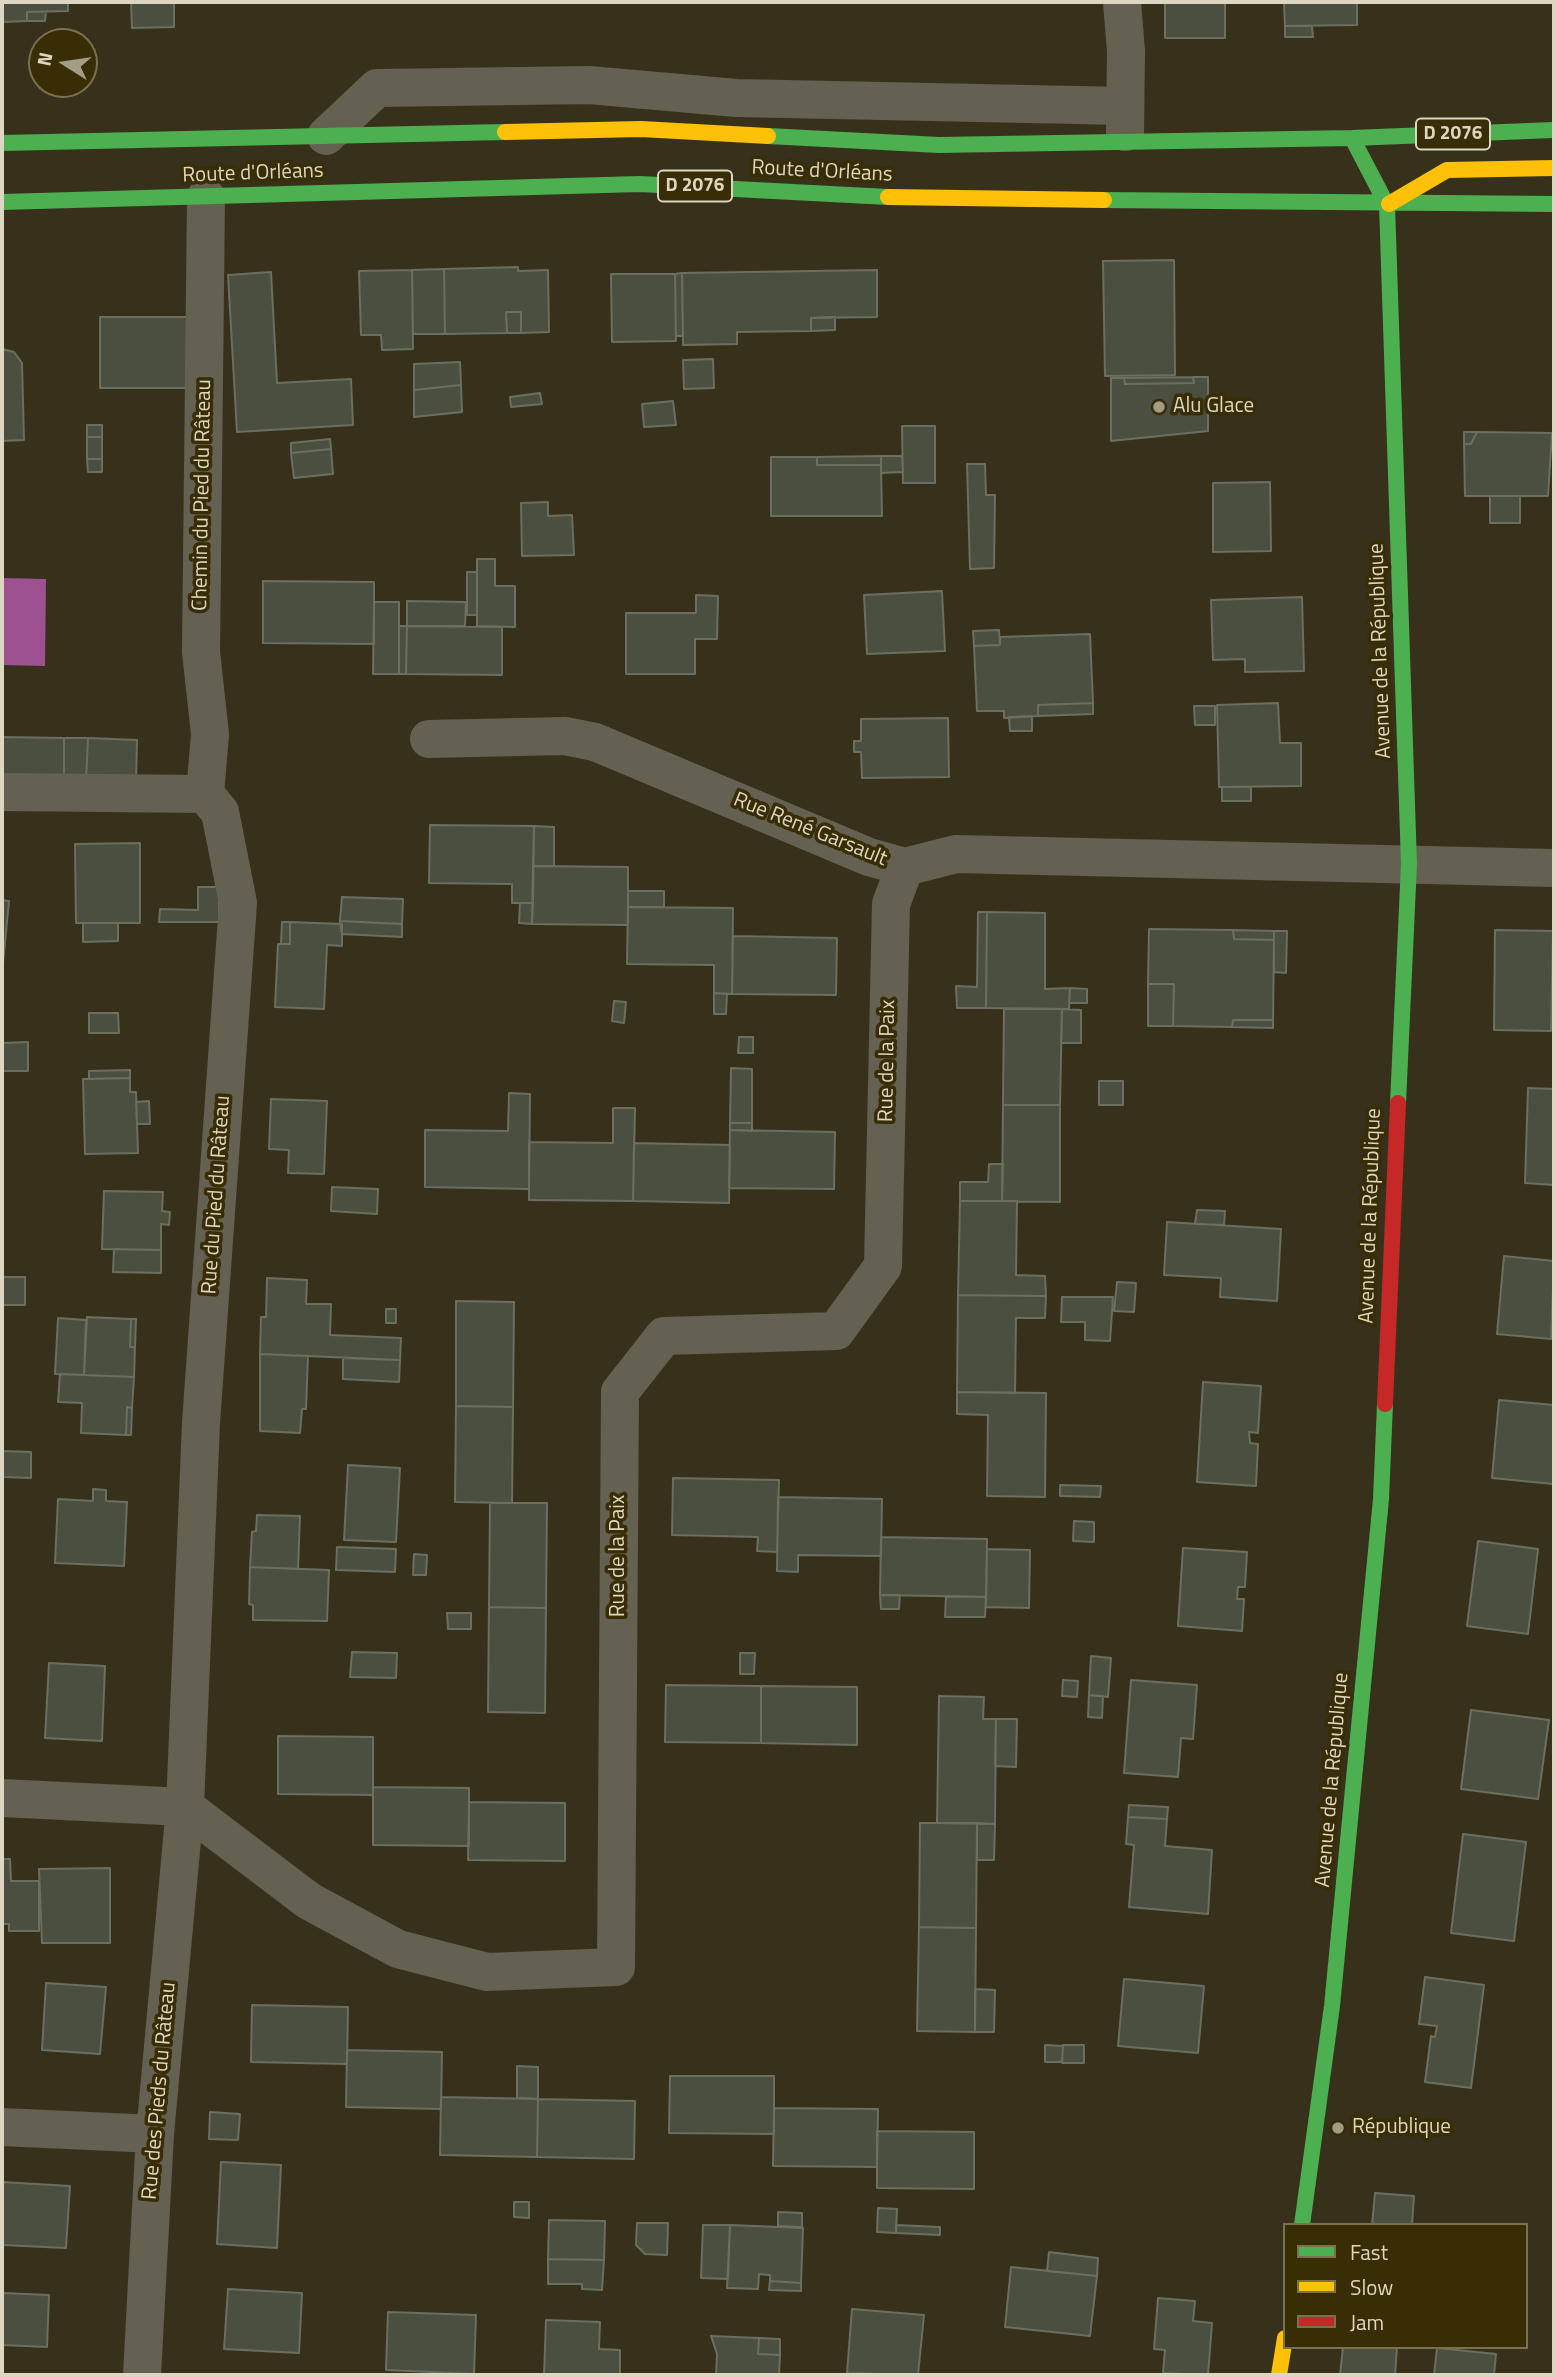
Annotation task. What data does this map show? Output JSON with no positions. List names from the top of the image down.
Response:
{
  "streets": {
    "main road": ["D 2076", "Route d'Orléans", "Avenue de la République"],
    "street": [
      "Chemin du Pied du Râteau",
      "Rue René Garsault",
      "Rue de la Paix",
      "Rue du Pied du Râteau",
      "Rue des Pieds du Râteau"
    ]
  },
  "crossings": [
    ["D 2076", "Route d'Orléans"],
    ["D 2076", "Avenue de la République"],
    ["Route d'Orléans", "Chemin du Pied du Râteau"],
    ["Route d'Orléans", "Avenue de la République"],
    ["Chemin du Pied du Râteau", "Rue du Pied du Râteau"],
    ["Avenue de la République", "Rue René Garsault"],
    ["Rue René Garsault", "Rue de la Paix"],
    ["Rue de la Paix", "Rue du Pied du Râteau"],
    ["Rue de la Paix", "Rue des Pieds du Râteau"],
    ["Rue du Pied du Râteau", "Rue des Pieds du Râteau"]
  ],
  "places": ["Alu Glace", "République"],
  "legend": ["Fast", "Slow", "Jam"],
  "north": "left"
}
